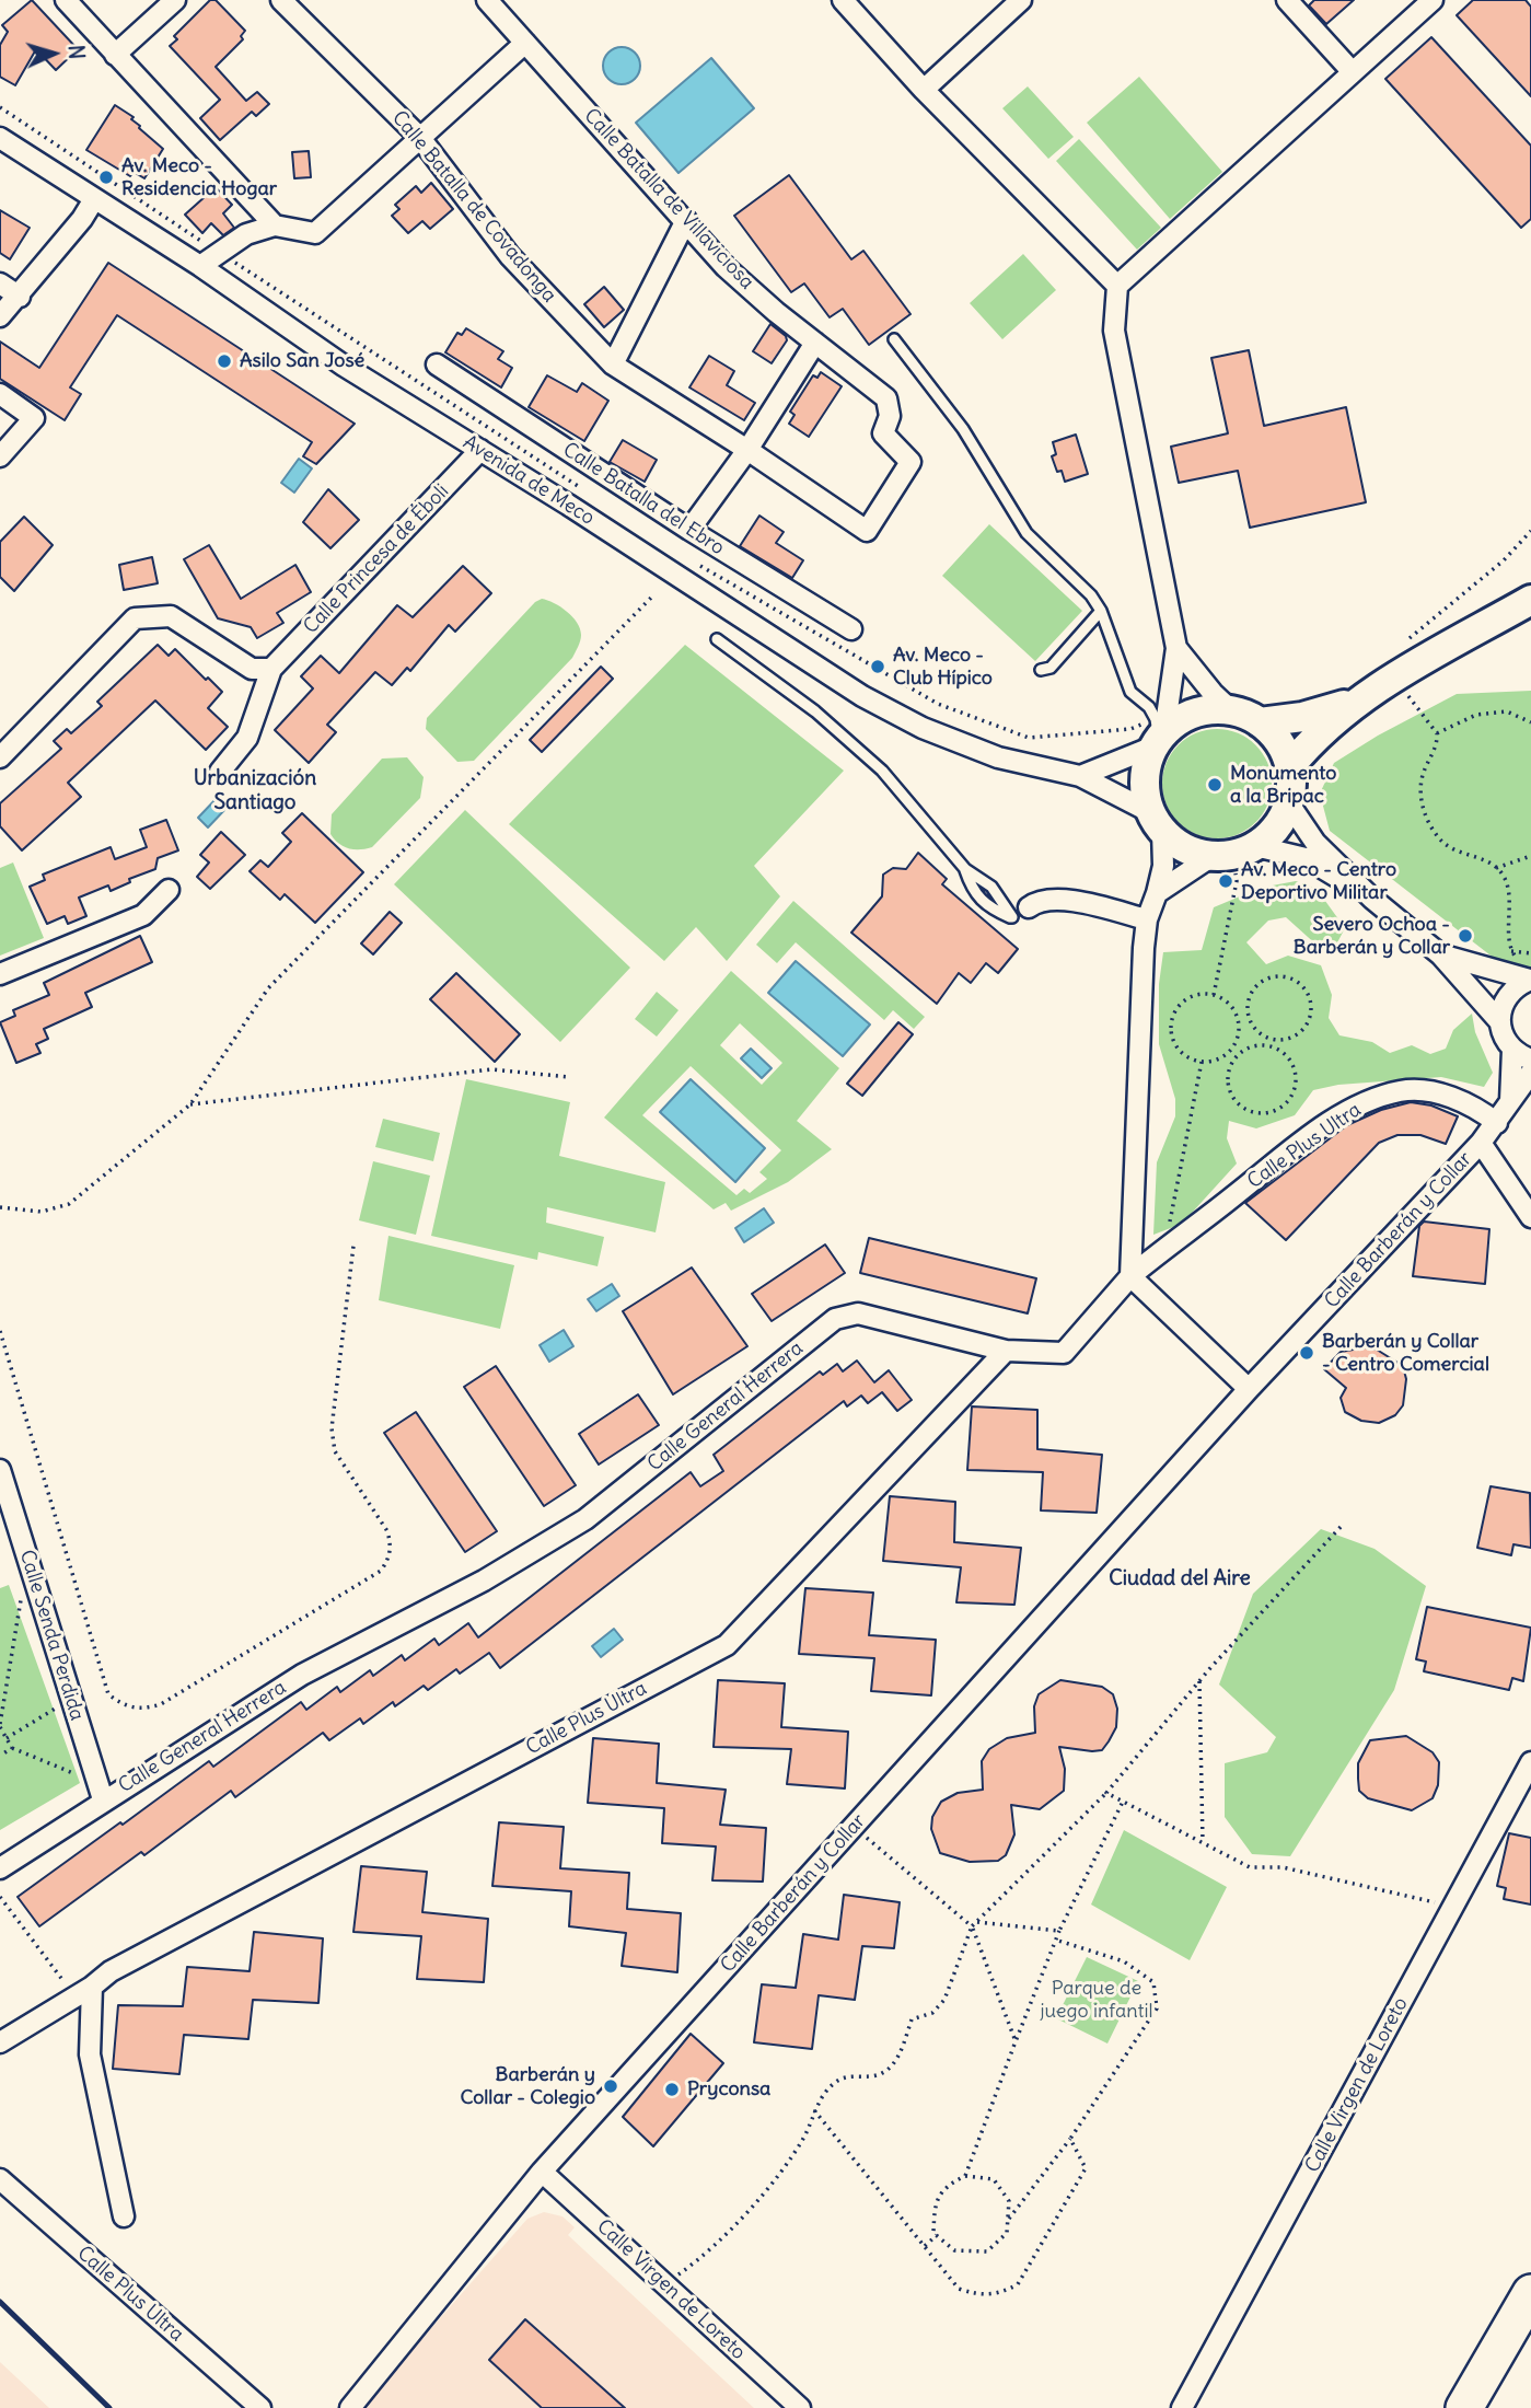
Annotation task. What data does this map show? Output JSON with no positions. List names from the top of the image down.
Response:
{
  "streets": {
    "street": [
      "Calle Batalla de Villaviciosa",
      "Calle Batalla de Covadonga",
      "Avenida de Meco",
      "Calle Batalla del Ebro",
      "Calle Princesa de Éboli",
      "Calle Plus Ultra",
      "Calle Barberán y Collar",
      "Calle General Herrera",
      "Calle Senda Perdida",
      "Calle Virgen de Loreto"
    ]
  },
  "crossings": [
    ["Calle Batalla de Villaviciosa", "Calle Batalla de Covadonga"],
    ["Avenida de Meco", "Calle Princesa de Éboli"],
    ["Calle Plus Ultra", "Calle Barberán y Collar"],
    ["Calle Plus Ultra", "Calle General Herrera"],
    ["Calle Barberán y Collar", "Calle Virgen de Loreto"],
    ["Calle General Herrera", "Calle Senda Perdida"]
  ],
  "districts": ["Urbanización Santiago", "Ciudad del Aire"],
  "parks": ["Parque de juego infantil"],
  "places": [
    "Av. Meco - Residencia Hogar",
    "Asilo San José",
    "Av. Meco - Club Hípico",
    "Monumento a la Bripac",
    "Av. Meco - Centro Deportivo Militar",
    "Severo Ochoa - Barberán y Collar",
    "Barberán y Collar - Centro Comercial",
    "Barberán y Collar - Colegio",
    "Pryconsa"
  ],
  "north": "right"
}
